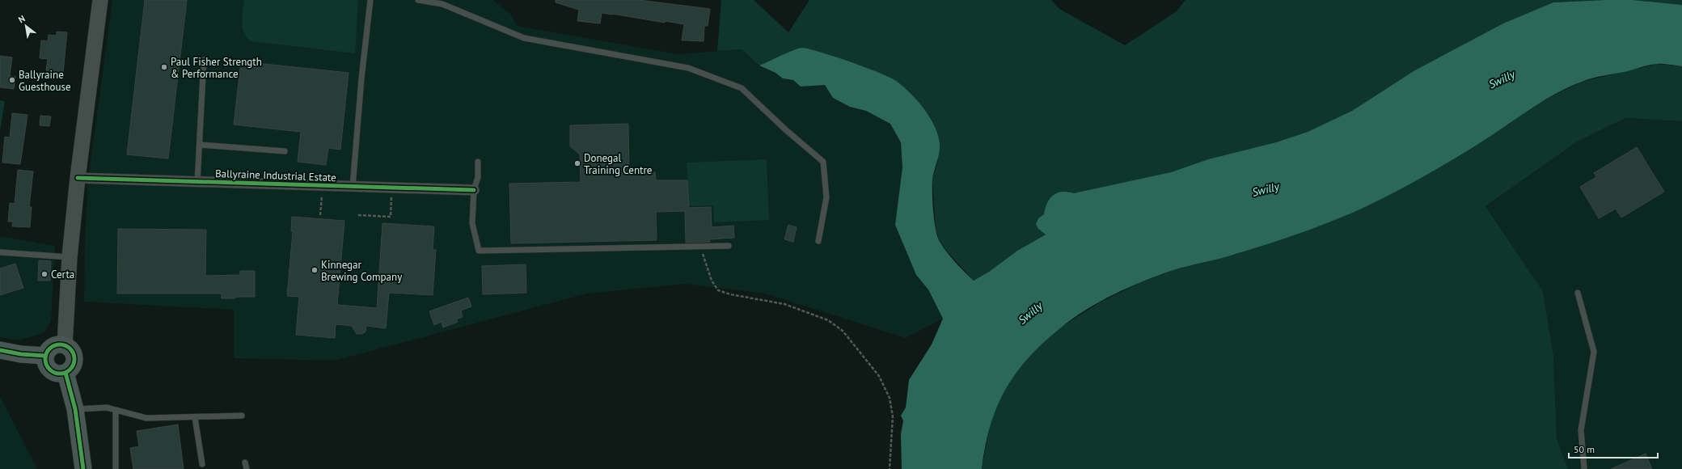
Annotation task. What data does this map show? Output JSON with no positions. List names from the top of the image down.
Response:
{
  "streets": {
    "street": ["Ballyraine Industrial Estate"]
  },
  "water": ["Swilly"],
  "places": [
    "Paul Fisher Strength & Performance",
    "Ballyraine Guesthouse",
    "Donegal Training Centre",
    "Kinnegar Brewing Company",
    "Certa"
  ],
  "scale_bar": "50 m",
  "north": "top left"
}
